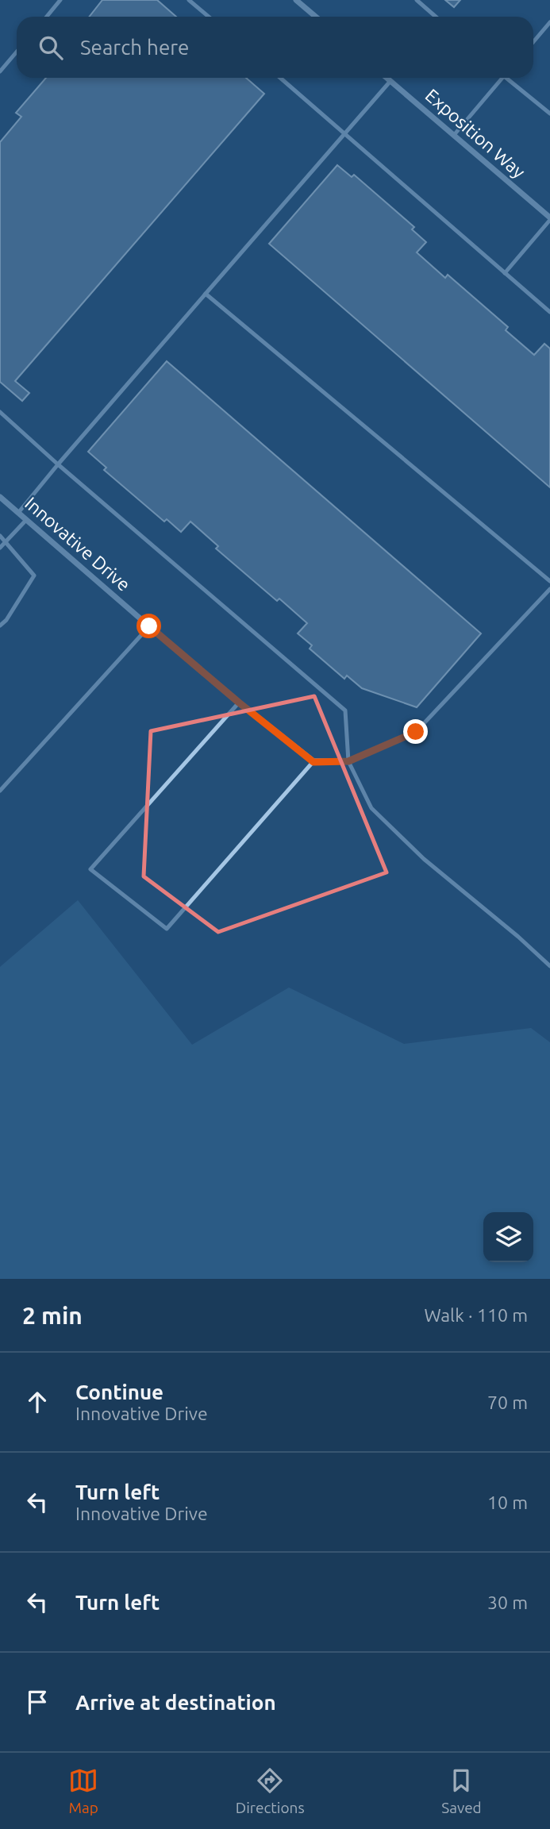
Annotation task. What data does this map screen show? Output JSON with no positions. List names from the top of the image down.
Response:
{
  "streets": {
    "street": ["Exposition Way", "Innovative Drive"]
  },
  "page": {
    "search": "Search here",
    "heading": ["2 min", "Walk · 110 m"],
    "list": [
      ["Continue", "Innovative Drive", "70 m"],
      ["Turn left", "Innovative Drive", "10 m"],
      ["Turn left", "30 m"],
      "Arrive at destination"
    ],
    "nav": ["Map", "Directions", "Saved"]
  }
}
